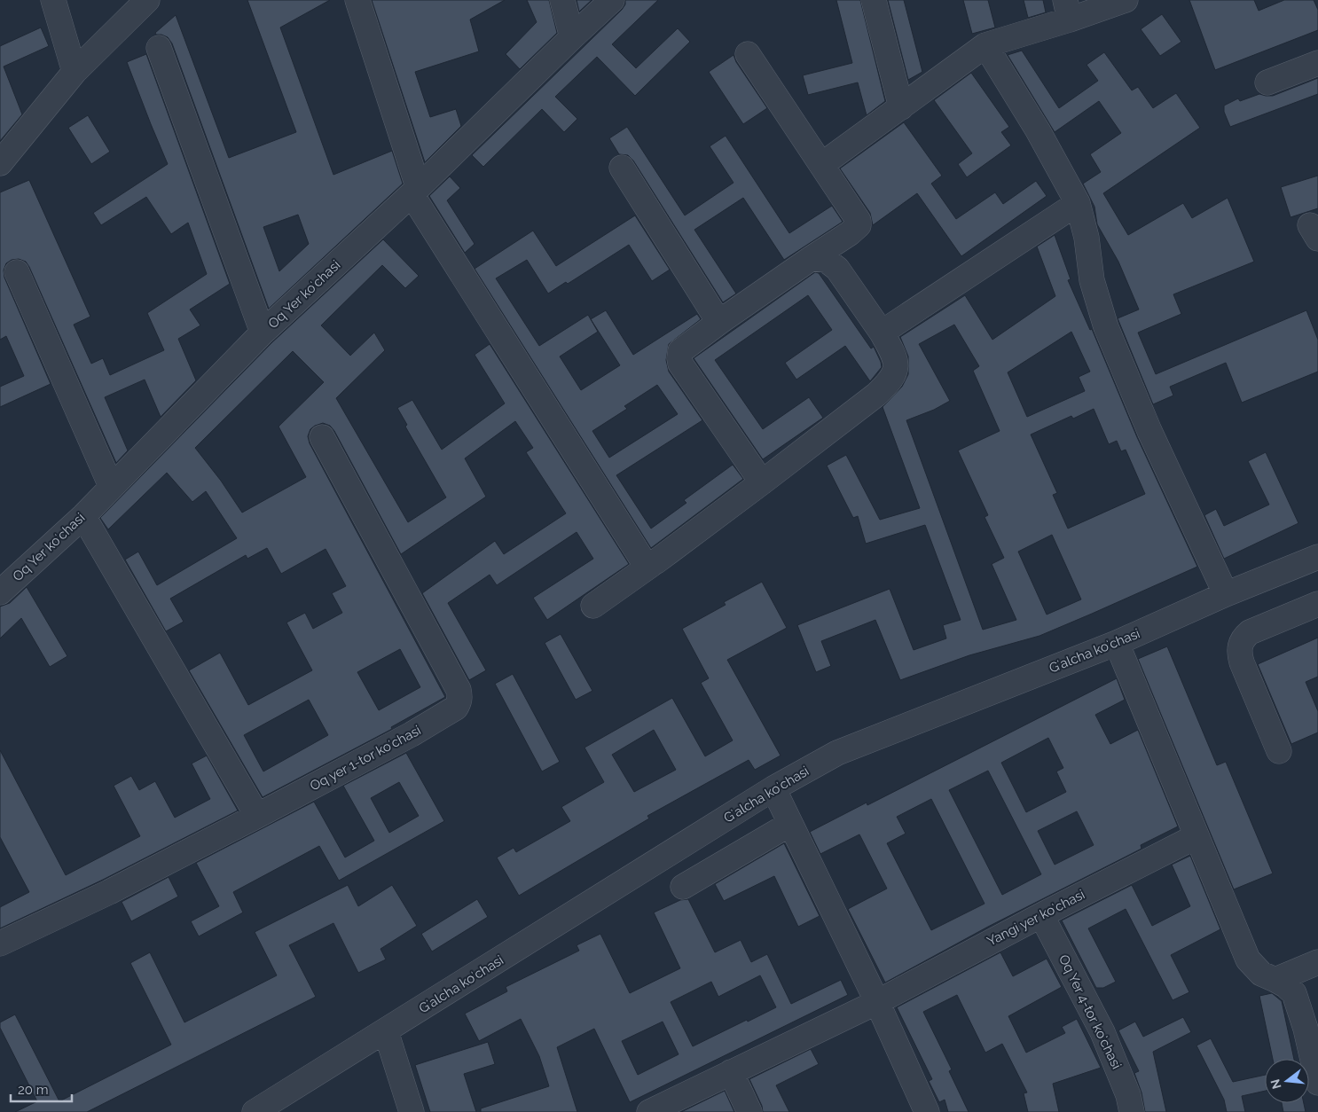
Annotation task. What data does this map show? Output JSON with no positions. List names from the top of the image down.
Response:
{
  "streets": {
    "street": [
      "Oq Yer koʻchasi",
      "Gʻalcha koʻchasi",
      "Oq yer 1-tor koʻchasi",
      "Yangi yer koʻchasi",
      "Oq Yer 4-tor koʻchasi"
    ]
  },
  "crossings": [
    ["Yangi yer koʻchasi", "Oq Yer 4-tor koʻchasi"]
  ],
  "scale_bar": "20 m",
  "north": "left"
}
